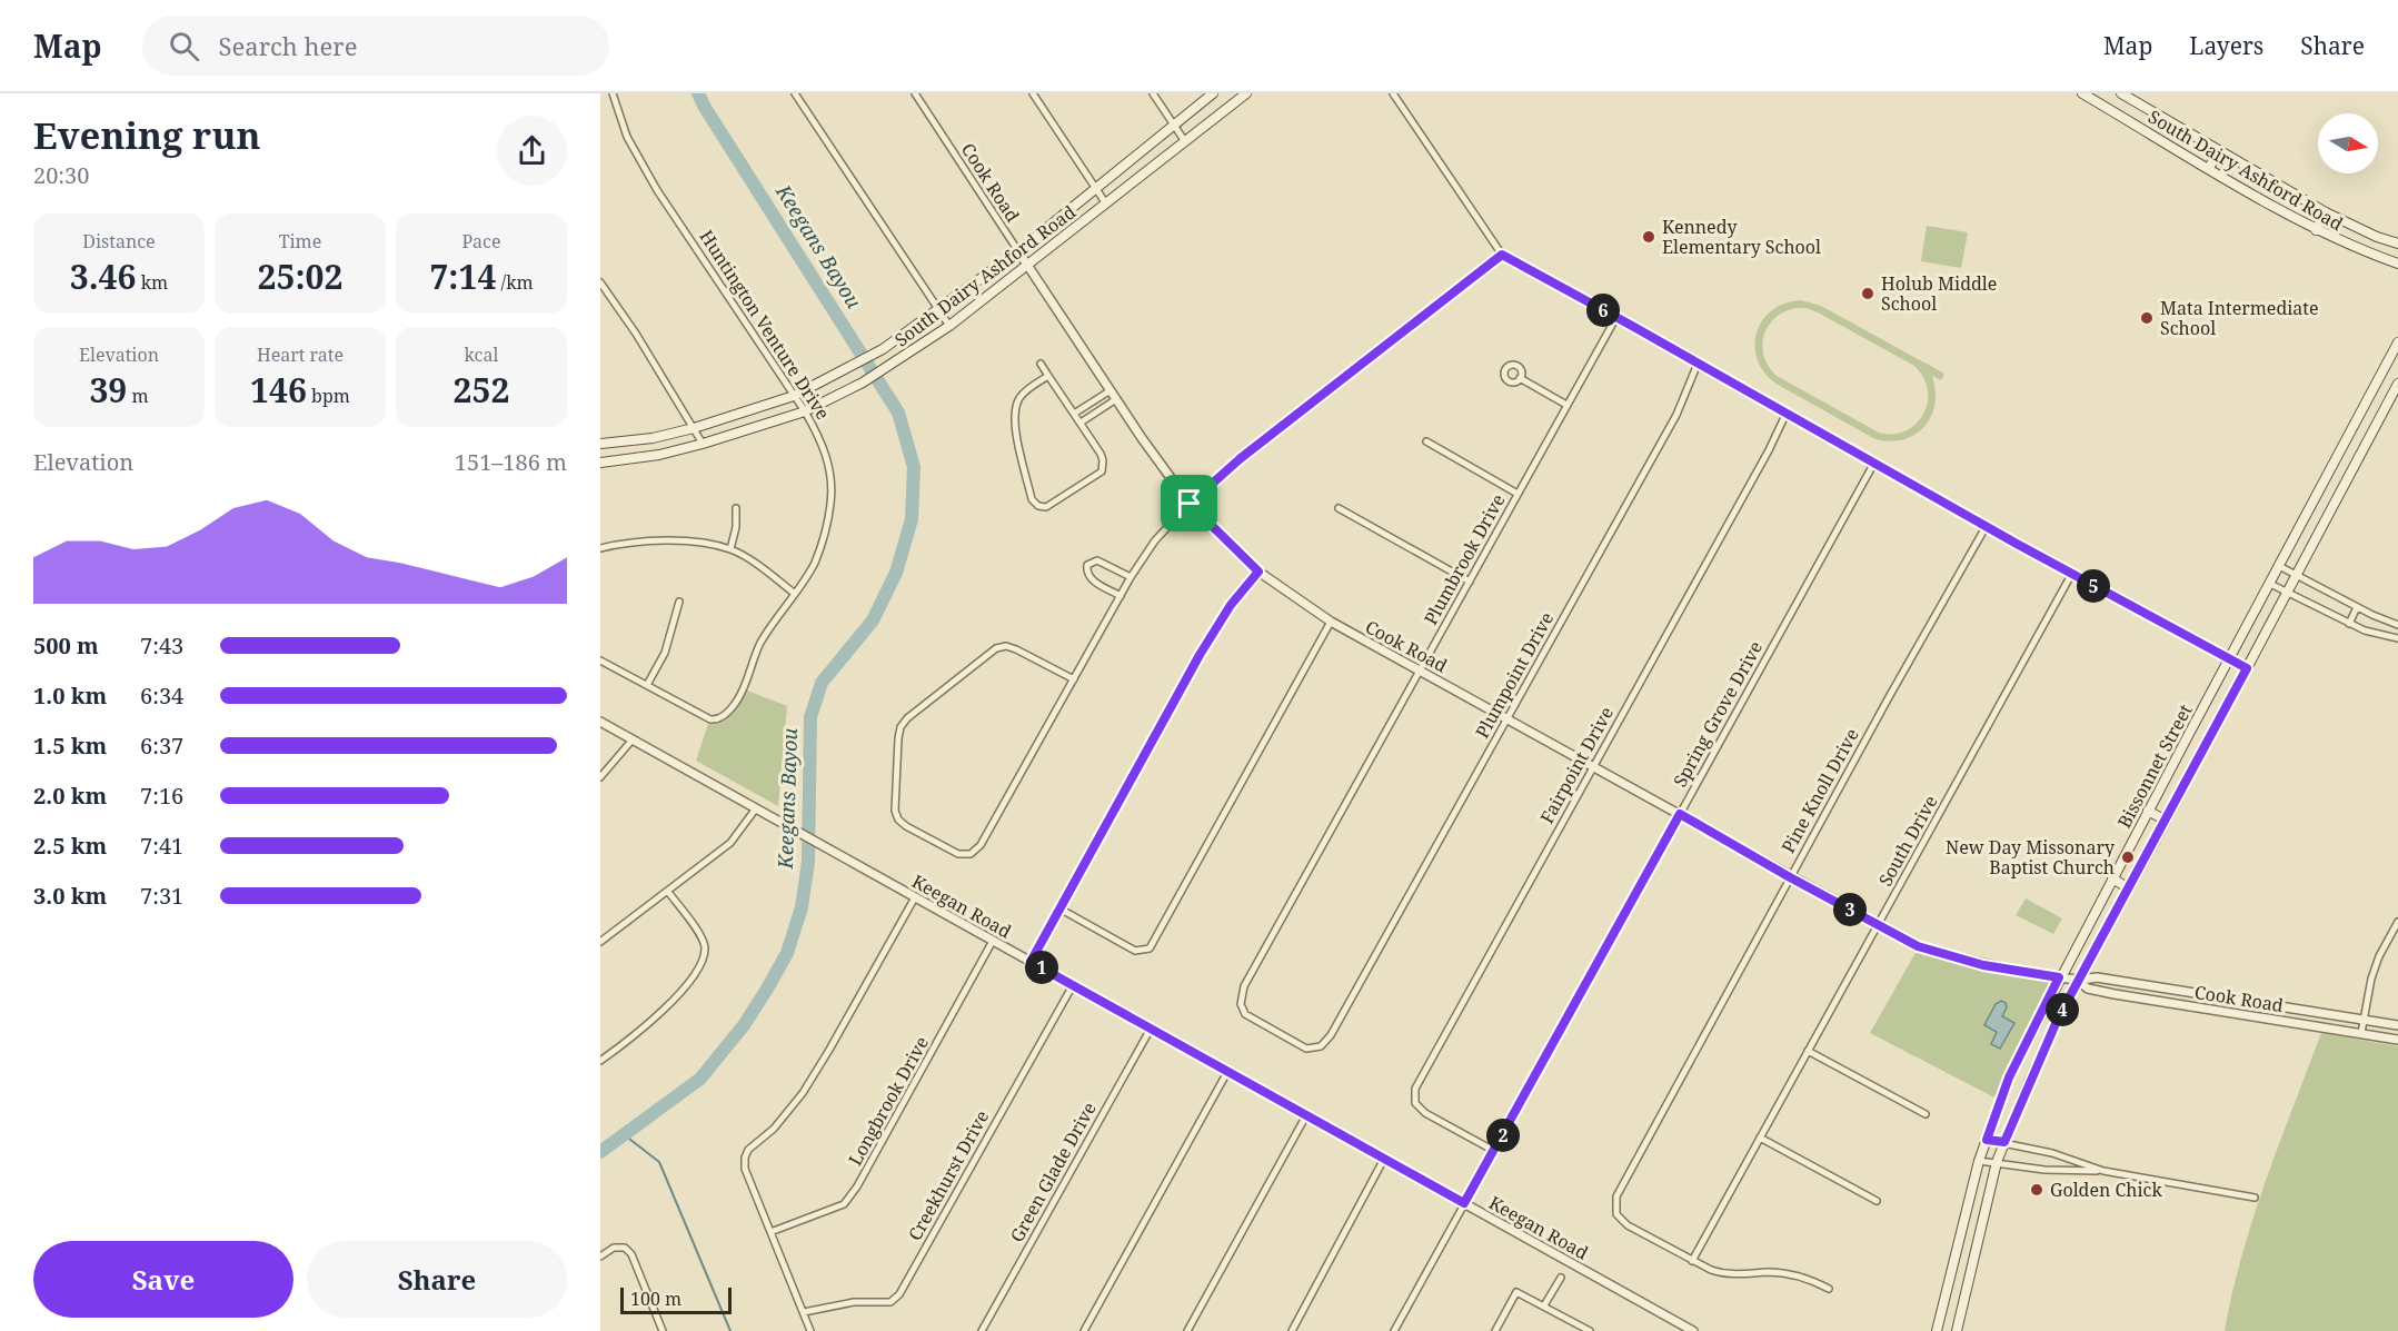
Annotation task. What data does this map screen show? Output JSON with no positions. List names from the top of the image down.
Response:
{
  "streets": {
    "main road": ["South Dairy Ashford Road", "Bissonnet Street"],
    "street": [
      "Cook Road",
      "Huntington Venture Drive",
      "Plumbrook Drive",
      "Plumpoint Drive",
      "Spring Grove Drive",
      "Fairpoint Drive",
      "Pine Knoll Drive",
      "South Drive",
      "Keegan Road",
      "Longbrook Drive",
      "Green Glade Drive",
      "Creekhurst Drive"
    ]
  },
  "crossings": [
    ["South Dairy Ashford Road", "Cook Road"],
    ["South Dairy Ashford Road", "Huntington Venture Drive"],
    ["Cook Road", "Plumbrook Drive"],
    ["Cook Road", "Plumpoint Drive"],
    ["Cook Road", "Spring Grove Drive"],
    ["Cook Road", "Fairpoint Drive"],
    ["Cook Road", "Bissonnet Street"],
    ["Cook Road", "Pine Knoll Drive"],
    ["Cook Road", "South Drive"],
    ["Plumbrook Drive", "Plumpoint Drive"],
    ["Spring Grove Drive", "Fairpoint Drive"],
    ["Spring Grove Drive", "Keegan Road"],
    ["Pine Knoll Drive", "South Drive"],
    ["Keegan Road", "Longbrook Drive"],
    ["Keegan Road", "Green Glade Drive"],
    ["Keegan Road", "Creekhurst Drive"]
  ],
  "water": ["Keegans Bayou"],
  "places": [
    "Kennedy Elementary School",
    "Holub Middle School",
    "Mata Intermediate School",
    "New Day Missonary Baptist Church",
    "Golden Chick"
  ],
  "scale_bar": "100 m",
  "north": "right",
  "page": {
    "header": "Map",
    "search": "Search here",
    "nav": ["Map", "Layers", "Share"],
    "heading": ["Evening run", "20:30"],
    "stats": [
      ["Distance", "3.46 km"],
      ["Time", "25:02"],
      ["Pace", "7:14 /km"],
      ["Elevation", "39 m"],
      ["Heart rate", "146 bpm"],
      ["kcal", "252"]
    ],
    "pins": [
      "6",
      "5",
      "3",
      "1",
      "4",
      "2"
    ],
    "chart": ["Elevation", "151–186 m"],
    "list": [
      {
        "name": "500 m",
        "note": "7:43"
      },
      {
        "name": "1.0 km",
        "note": "6:34"
      },
      {
        "name": "1.5 km",
        "note": "6:37"
      },
      {
        "name": "2.0 km",
        "note": "7:16"
      },
      {
        "name": "2.5 km",
        "note": "7:41"
      },
      {
        "name": "3.0 km",
        "note": "7:31"
      }
    ],
    "buttons": ["Save", "Share"],
    "scale": "100 m"
  }
}
